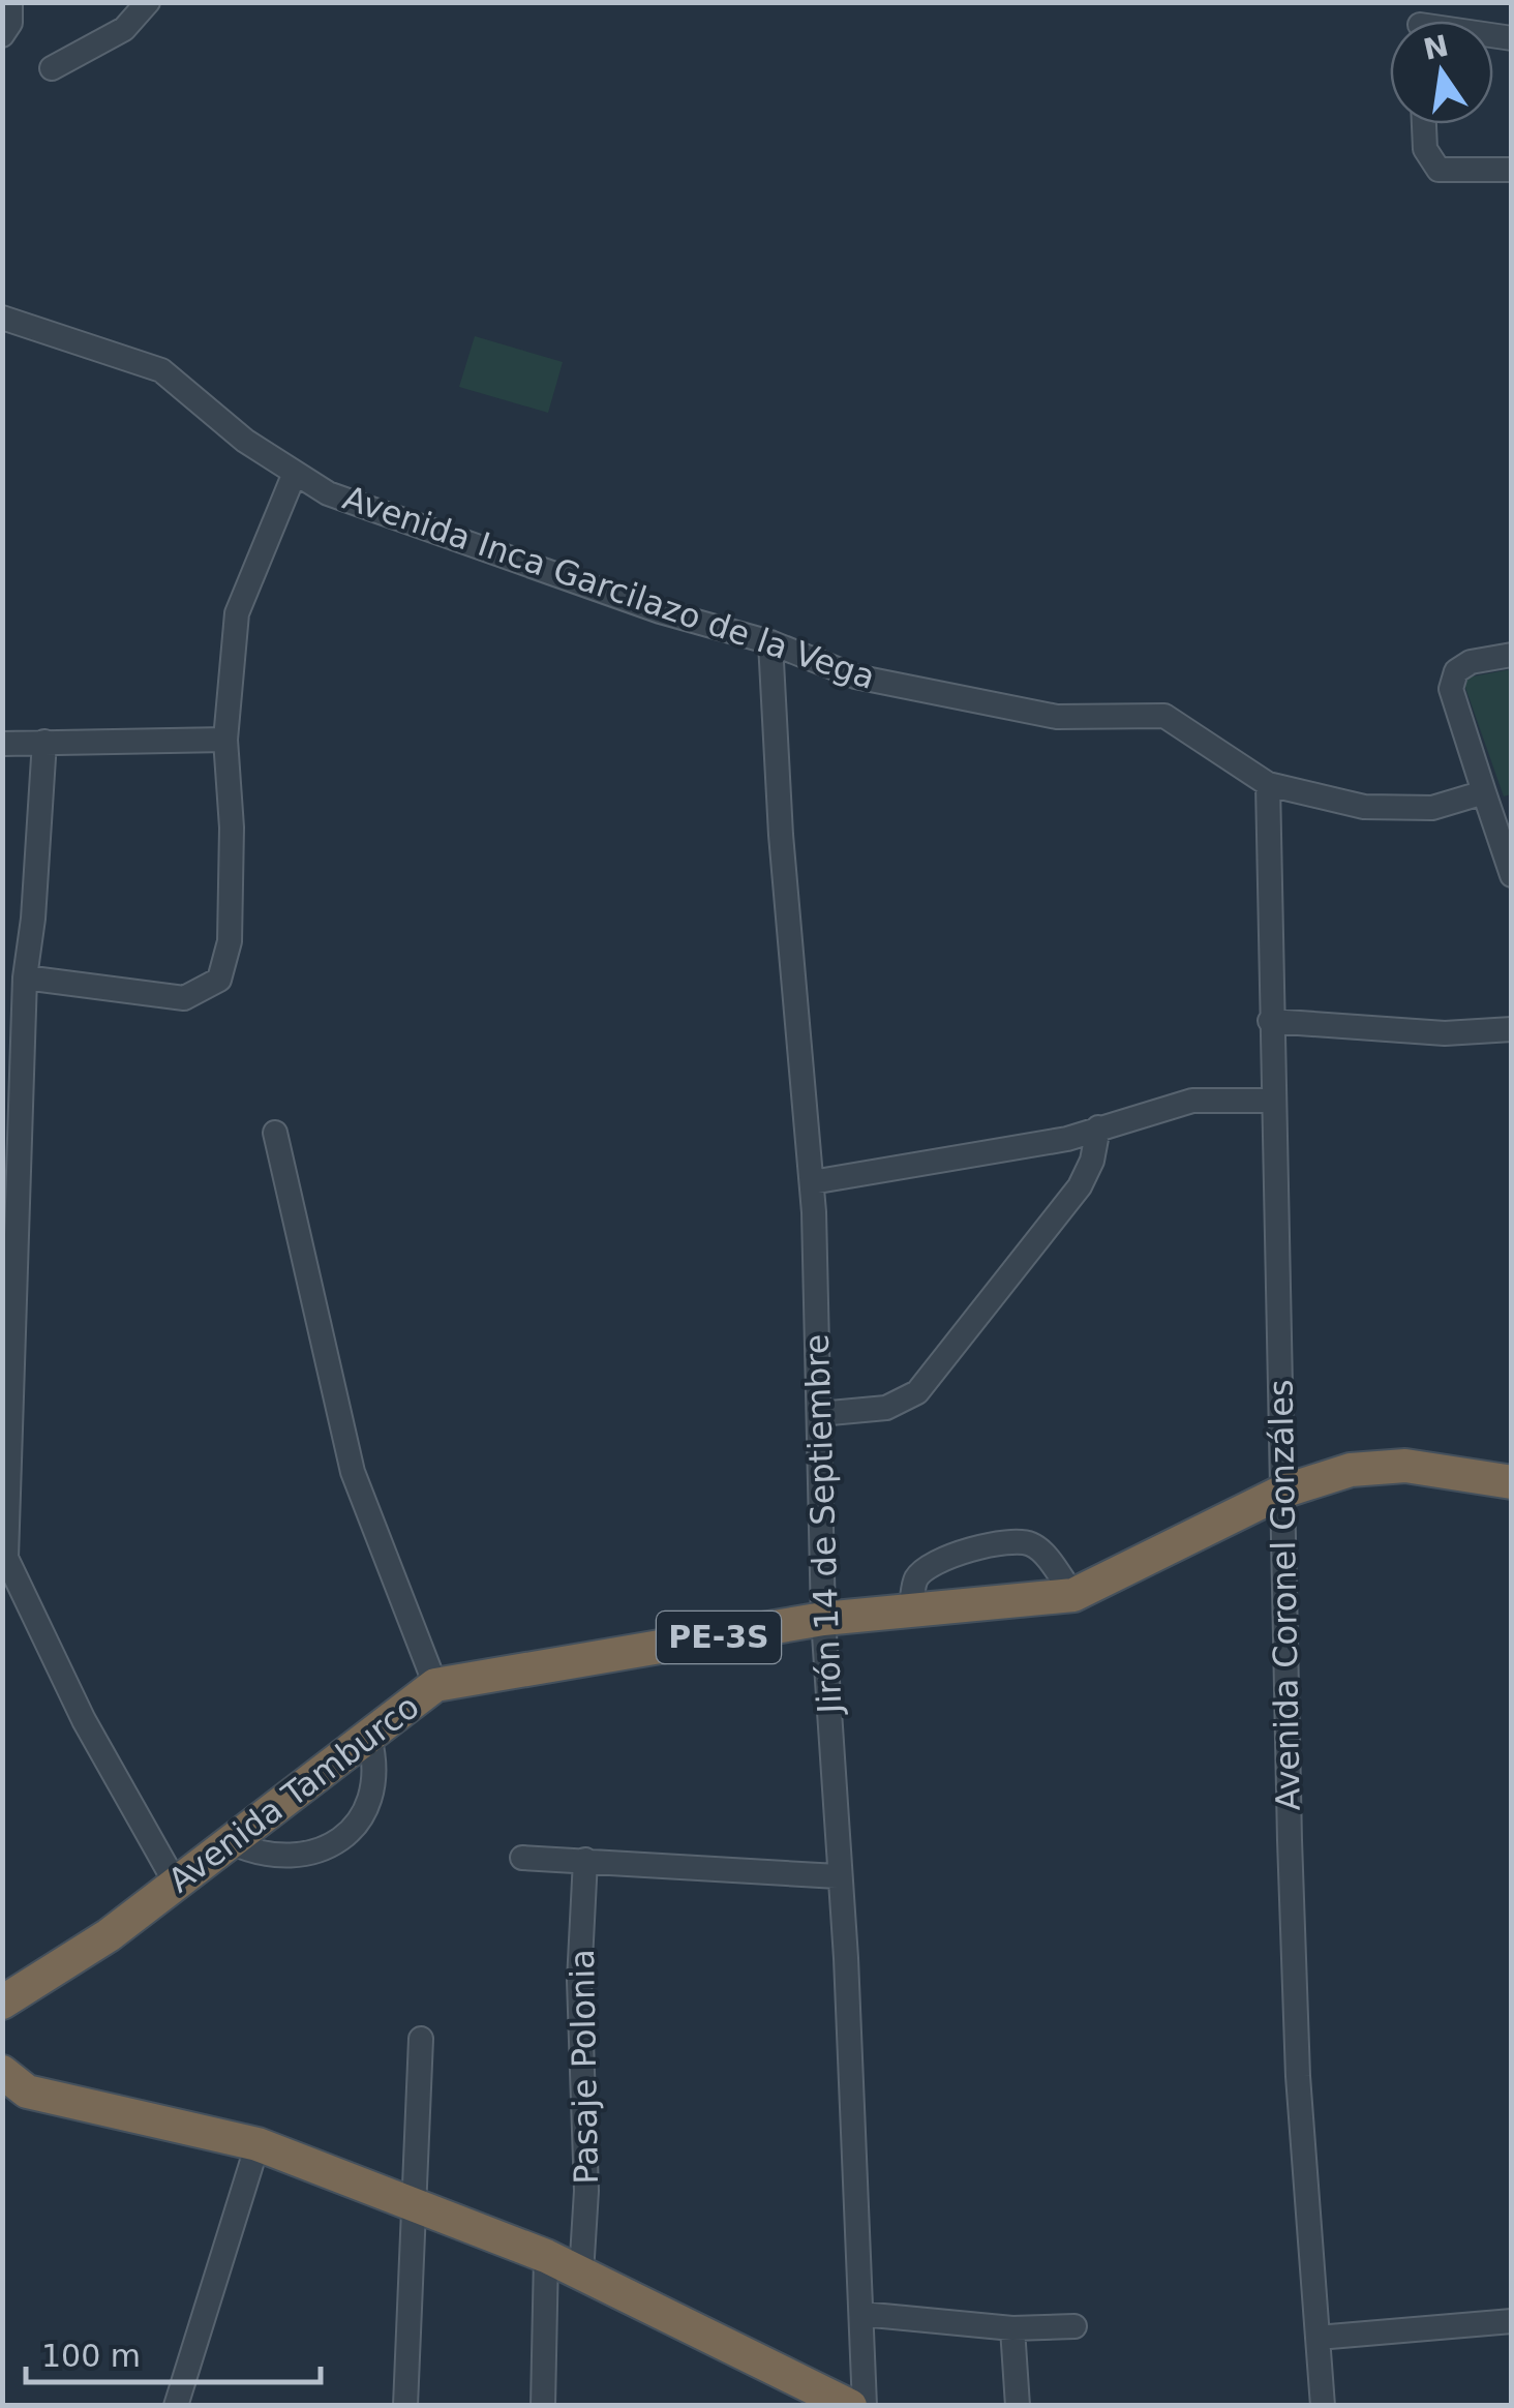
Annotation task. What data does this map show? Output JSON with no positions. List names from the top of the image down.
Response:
{
  "streets": {
    "highway": ["PE-3S", "Avenida Tamburco"],
    "street": [
      "Avenida Inca Garcilazo de la Vega",
      "Jirón 14 de Septiembre",
      "Avenida Coronel Gonzáles",
      "Pasaje Polonia"
    ]
  },
  "crossings": [
    ["Avenida Inca Garcilazo de la Vega", "Jirón 14 de Septiembre"],
    ["Avenida Inca Garcilazo de la Vega", "Avenida Coronel Gonzáles"],
    ["Jirón 14 de Septiembre", "Avenida Tamburco"],
    ["Avenida Coronel Gonzáles", "Avenida Tamburco"]
  ],
  "scale_bar": "100 m",
  "north": "top"
}
